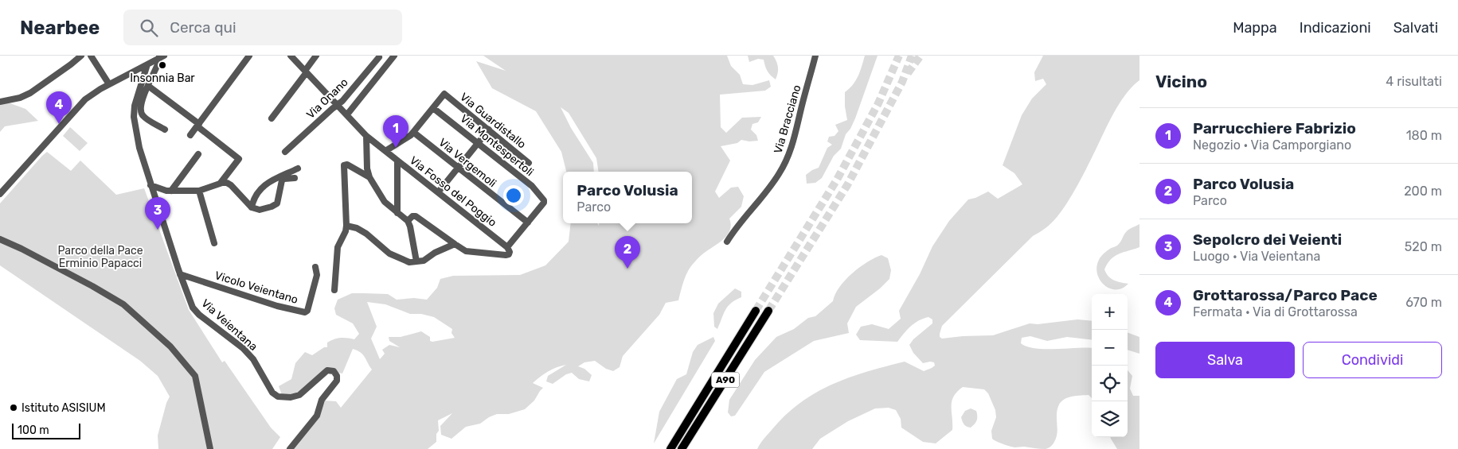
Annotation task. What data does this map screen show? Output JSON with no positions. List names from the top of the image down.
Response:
{
  "streets": {
    "highway": ["A90"],
    "street": [
      "Via Onano",
      "Via Bracciano",
      "Via Guardistallo",
      "Via Montespertoli",
      "Via Vergemoli",
      "Via Fosso del Poggio",
      "Vicolo Veientano",
      "Via Veientana"
    ]
  },
  "crossings": [
    ["Via Onano", "Via Fosso del Poggio"],
    ["Via Guardistallo", "Via Montespertoli"],
    ["Via Montespertoli", "Via Vergemoli"],
    ["Vicolo Veientano", "Via Veientana"]
  ],
  "parks": ["Parco della Pace Erminio Papacci"],
  "places": ["Insonnia Bar", "Istituto ASISIUM"],
  "scale_bar": "100 m",
  "page": {
    "header": "Nearbee",
    "search": "Cerca qui",
    "nav": ["Mappa", "Indicazioni", "Salvati"],
    "heading": ["Vicino", "4 risultati"],
    "pins": [
      "4",
      "1",
      "3",
      "2"
    ],
    "list": [
      {
        "mark": "1",
        "name": "Parrucchiere Fabrizio",
        "note": "Negozio · Via Camporgiano",
        "value": "180 m"
      },
      {
        "mark": "2",
        "name": "Parco Volusia",
        "note": "Parco",
        "value": "200 m"
      },
      {
        "mark": "3",
        "name": "Sepolcro dei Veienti",
        "note": "Luogo · Via Veientana",
        "value": "520 m"
      },
      {
        "mark": "4",
        "name": "Grottarossa/Parco Pace",
        "note": "Fermata · Via di Grottarossa",
        "value": "670 m"
      }
    ],
    "popup": ["Parco Volusia", "Parco"],
    "map_buttons": ["+", "−"],
    "buttons": ["Salva", "Condividi"],
    "scale": "100 m"
  }
}
